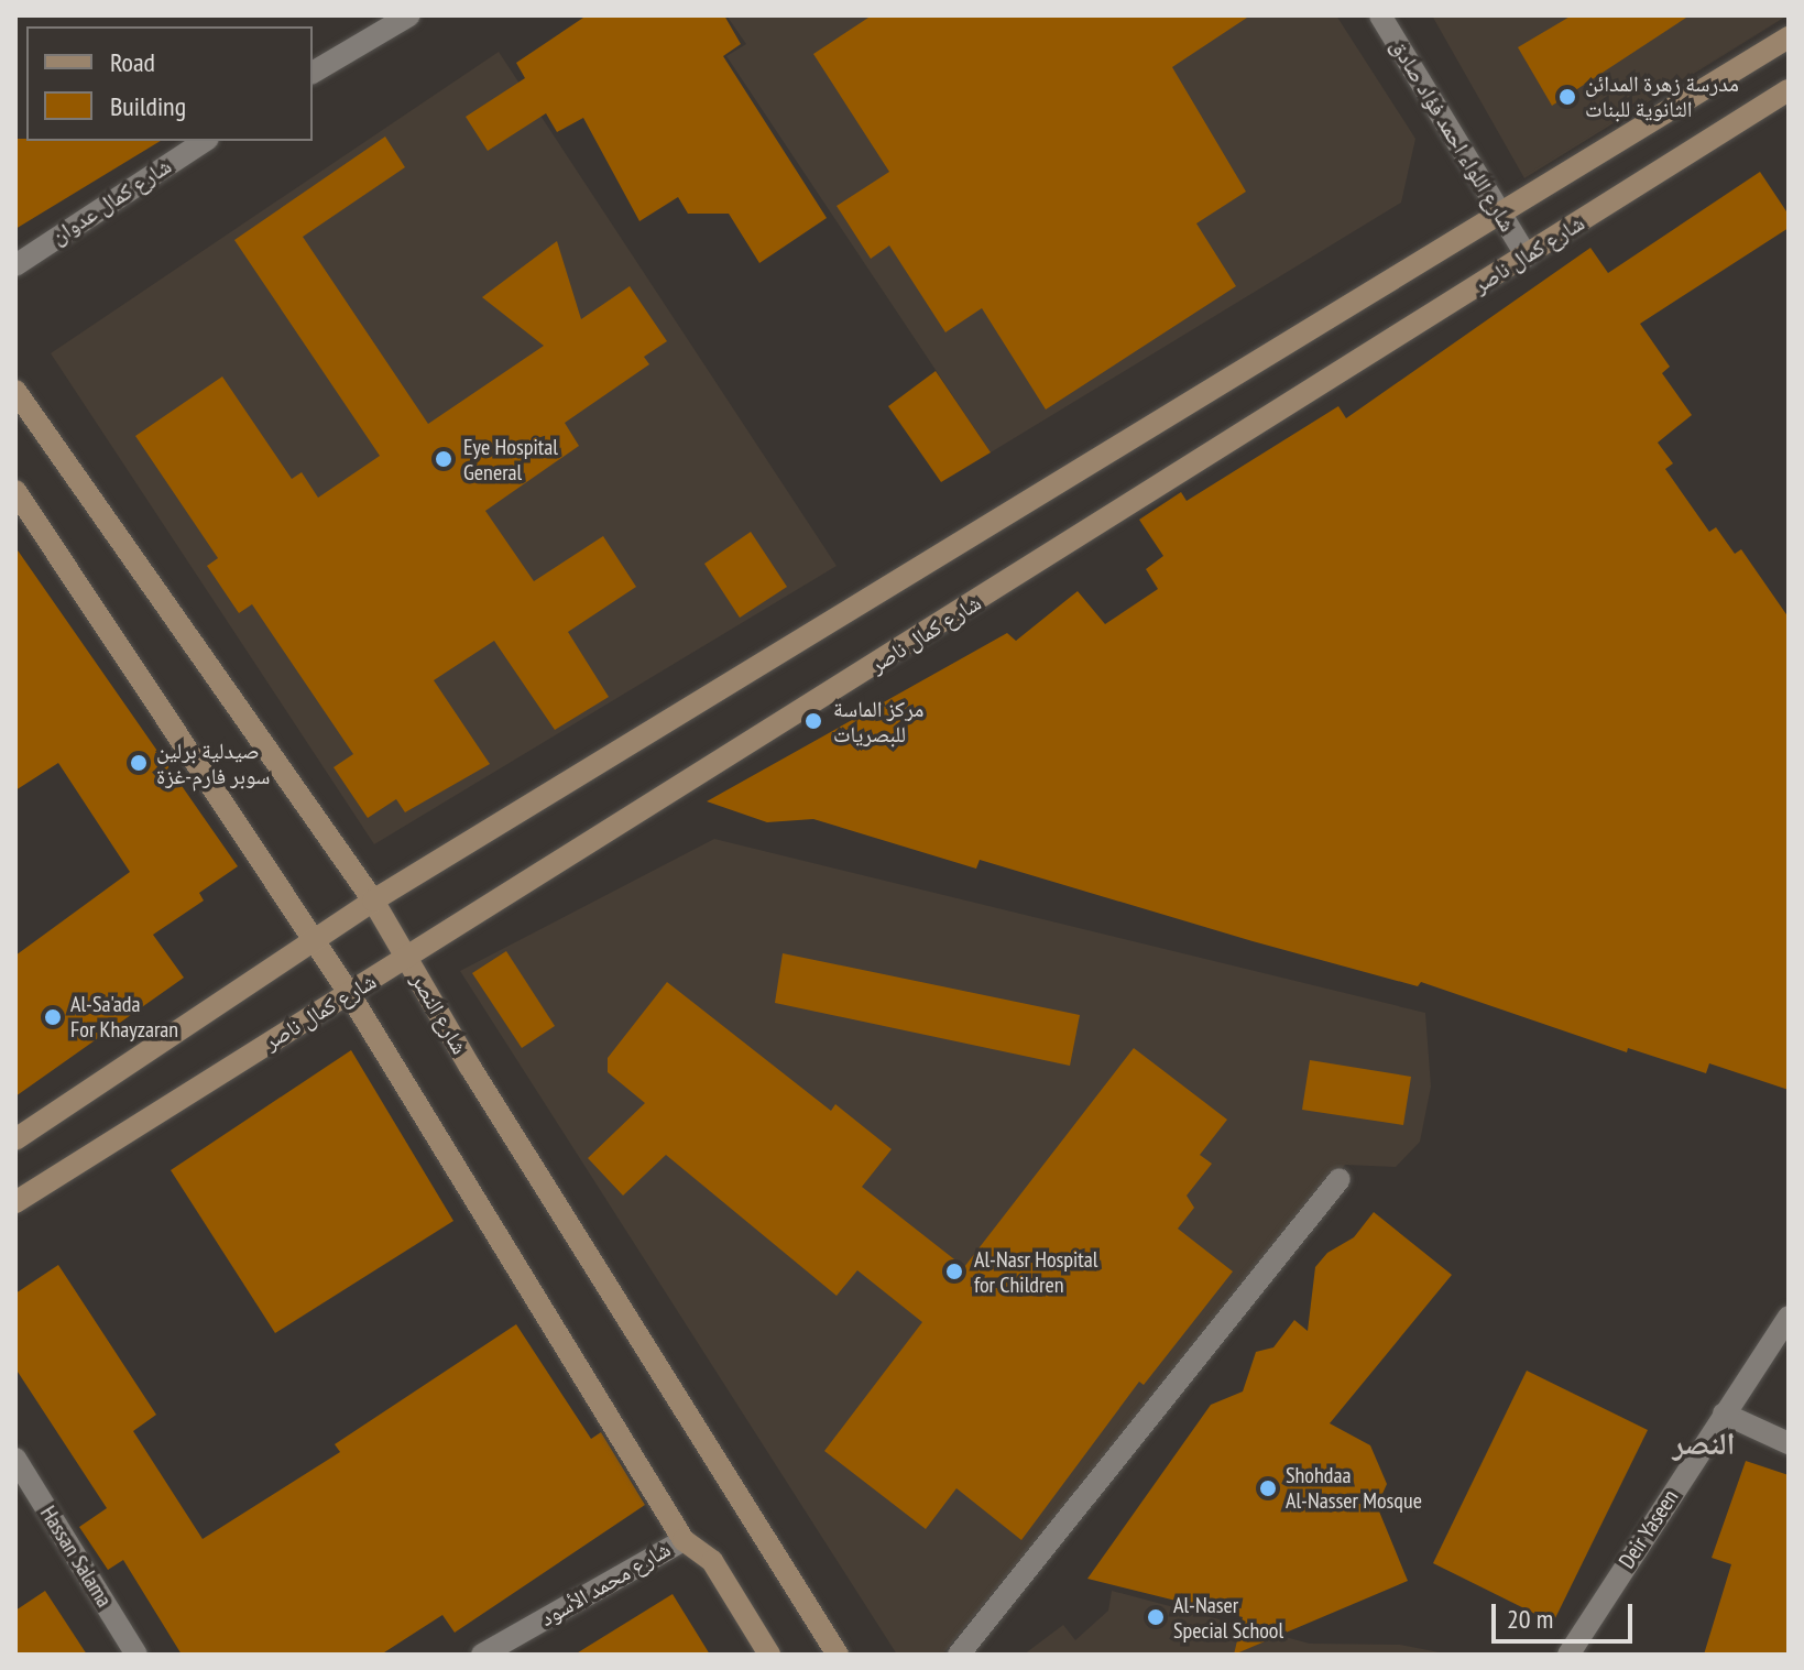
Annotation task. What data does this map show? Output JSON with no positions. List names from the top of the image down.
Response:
{
  "streets": {
    "main road": ["شارع كمال ناصر", "شارع النصر"],
    "street": [
      "شارع اللواء احمد فؤاد صادق",
      "شارع كمال عدوان",
      "Deir Yaseen",
      "Hassan Salama",
      "شارع محمد الأسود"
    ]
  },
  "crossings": [
    ["شارع اللواء احمد فؤاد صادق", "شارع كمال ناصر"],
    ["شارع كمال ناصر", "شارع النصر"]
  ],
  "districts": ["النصر"],
  "places": [
    "مدرسة زهرة المدائن الثانوية للبنات",
    "Eye Hospital General",
    "مركز الماسة للبصريات",
    "صيدلية برلين سوبر فارم-غزة",
    "Al-Sa'ada For Khayzaran",
    "Al-Nasr Hospital for Children",
    "Shohdaa Al-Nasser Mosque",
    "Al-Naser Special School"
  ],
  "legend": ["Road", "Building"],
  "scale_bar": "20 m"
}
